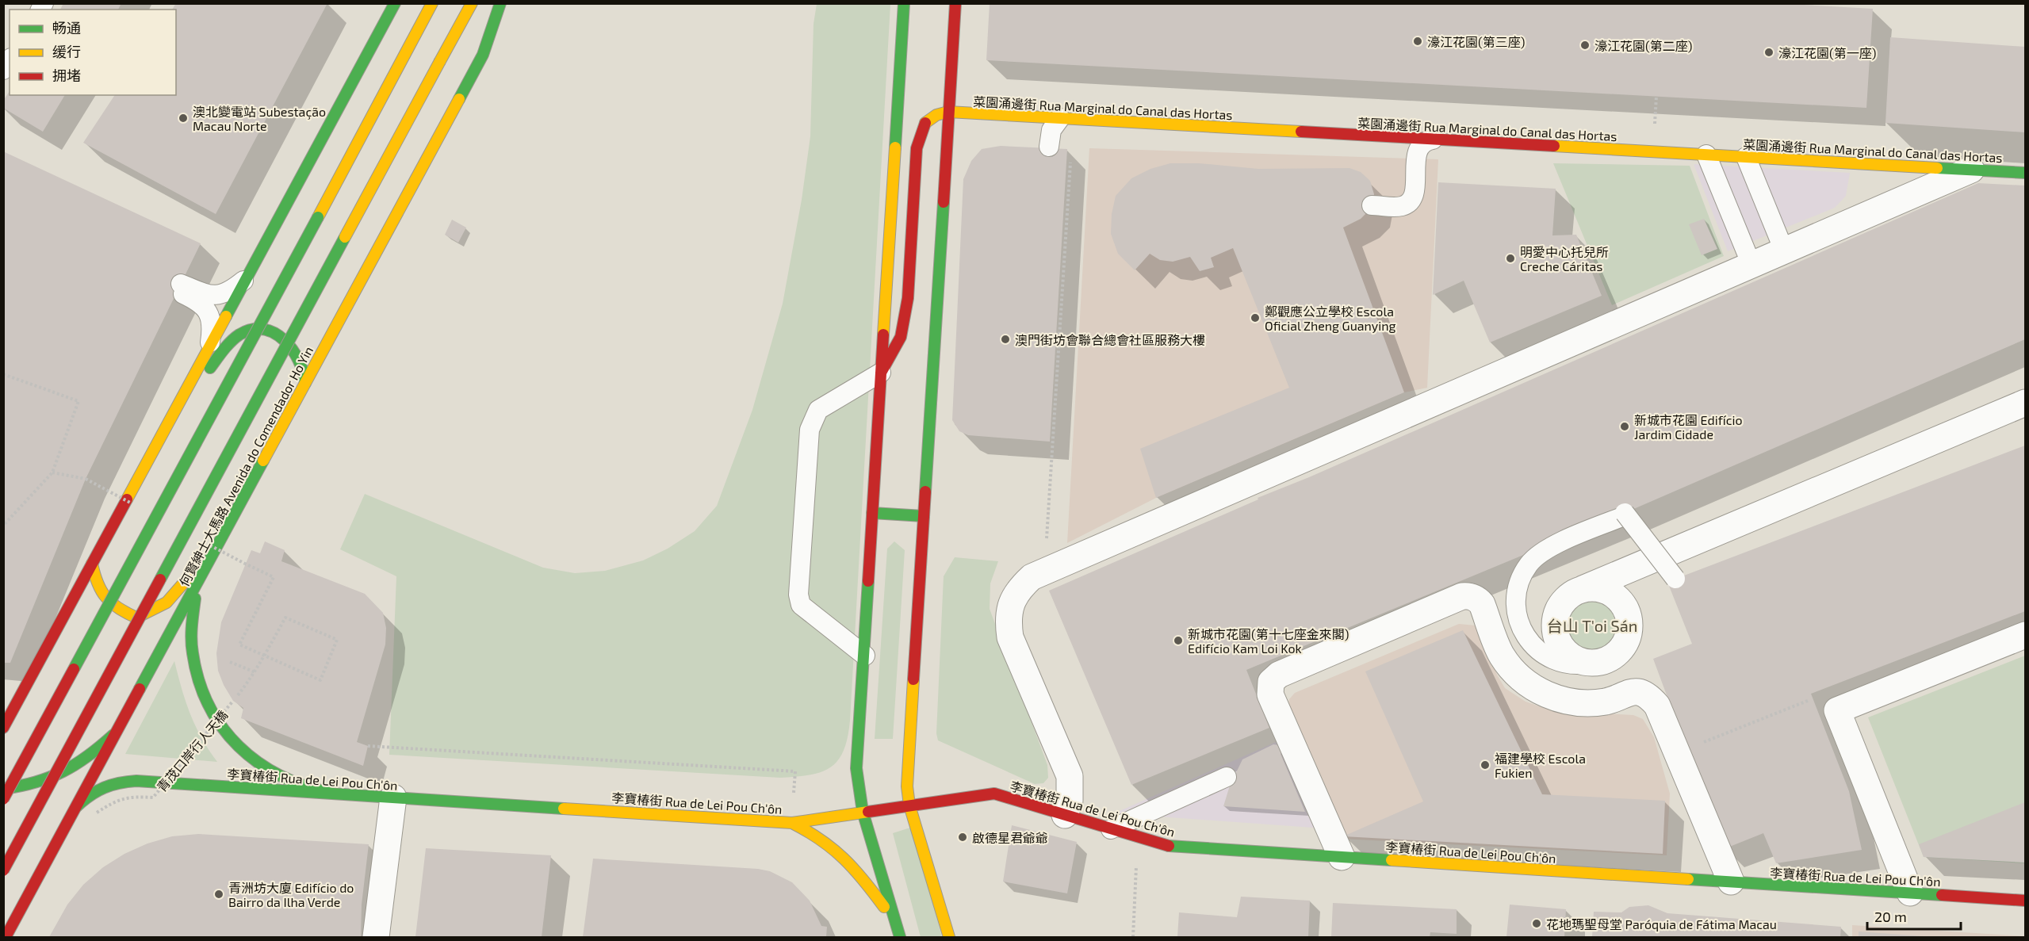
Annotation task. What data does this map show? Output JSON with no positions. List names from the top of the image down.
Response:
{
  "streets": {
    "main road": ["菜園涌邊街 Rua Marginal do Canal das Hortas", "何賢紳士大馬路 Avenida do Comendador Ho Yin", "李寶椿街 Rua de Lei Pou Ch'ôn"],
    "path": ["青茂口岸行人天橋"]
  },
  "crossings": [
    ["何賢紳士大馬路 Avenida do Comendador Ho Yin", "李寶椿街 Rua de Lei Pou Ch'ôn"]
  ],
  "districts": ["台山 T'oi Sán"],
  "places": [
    "濠江花園(第三座)",
    "濠江花園(第二座)",
    "濠江花園(第一座)",
    "澳北變電站 Subestação Macau Norte",
    "明愛中心托兒所 Creche Cáritas",
    "鄭觀應公立學校 Escola Oficial Zheng Guanying",
    "澳門街坊會聯合總會社區服務大樓",
    "新城市花園 Edifício Jardim Cidade",
    "新城市花園(第十七座金來閣) Edifício Kam Loi Kok",
    "福建學校 Escola Fukien",
    "啟德星君爺爺",
    "青洲坊大廈 Edifício do Bairro da Ilha Verde",
    "花地瑪聖母堂 Paróquia de Fátima Macau"
  ],
  "legend": ["畅通", "缓行", "拥堵"],
  "scale_bar": "20 m"
}
